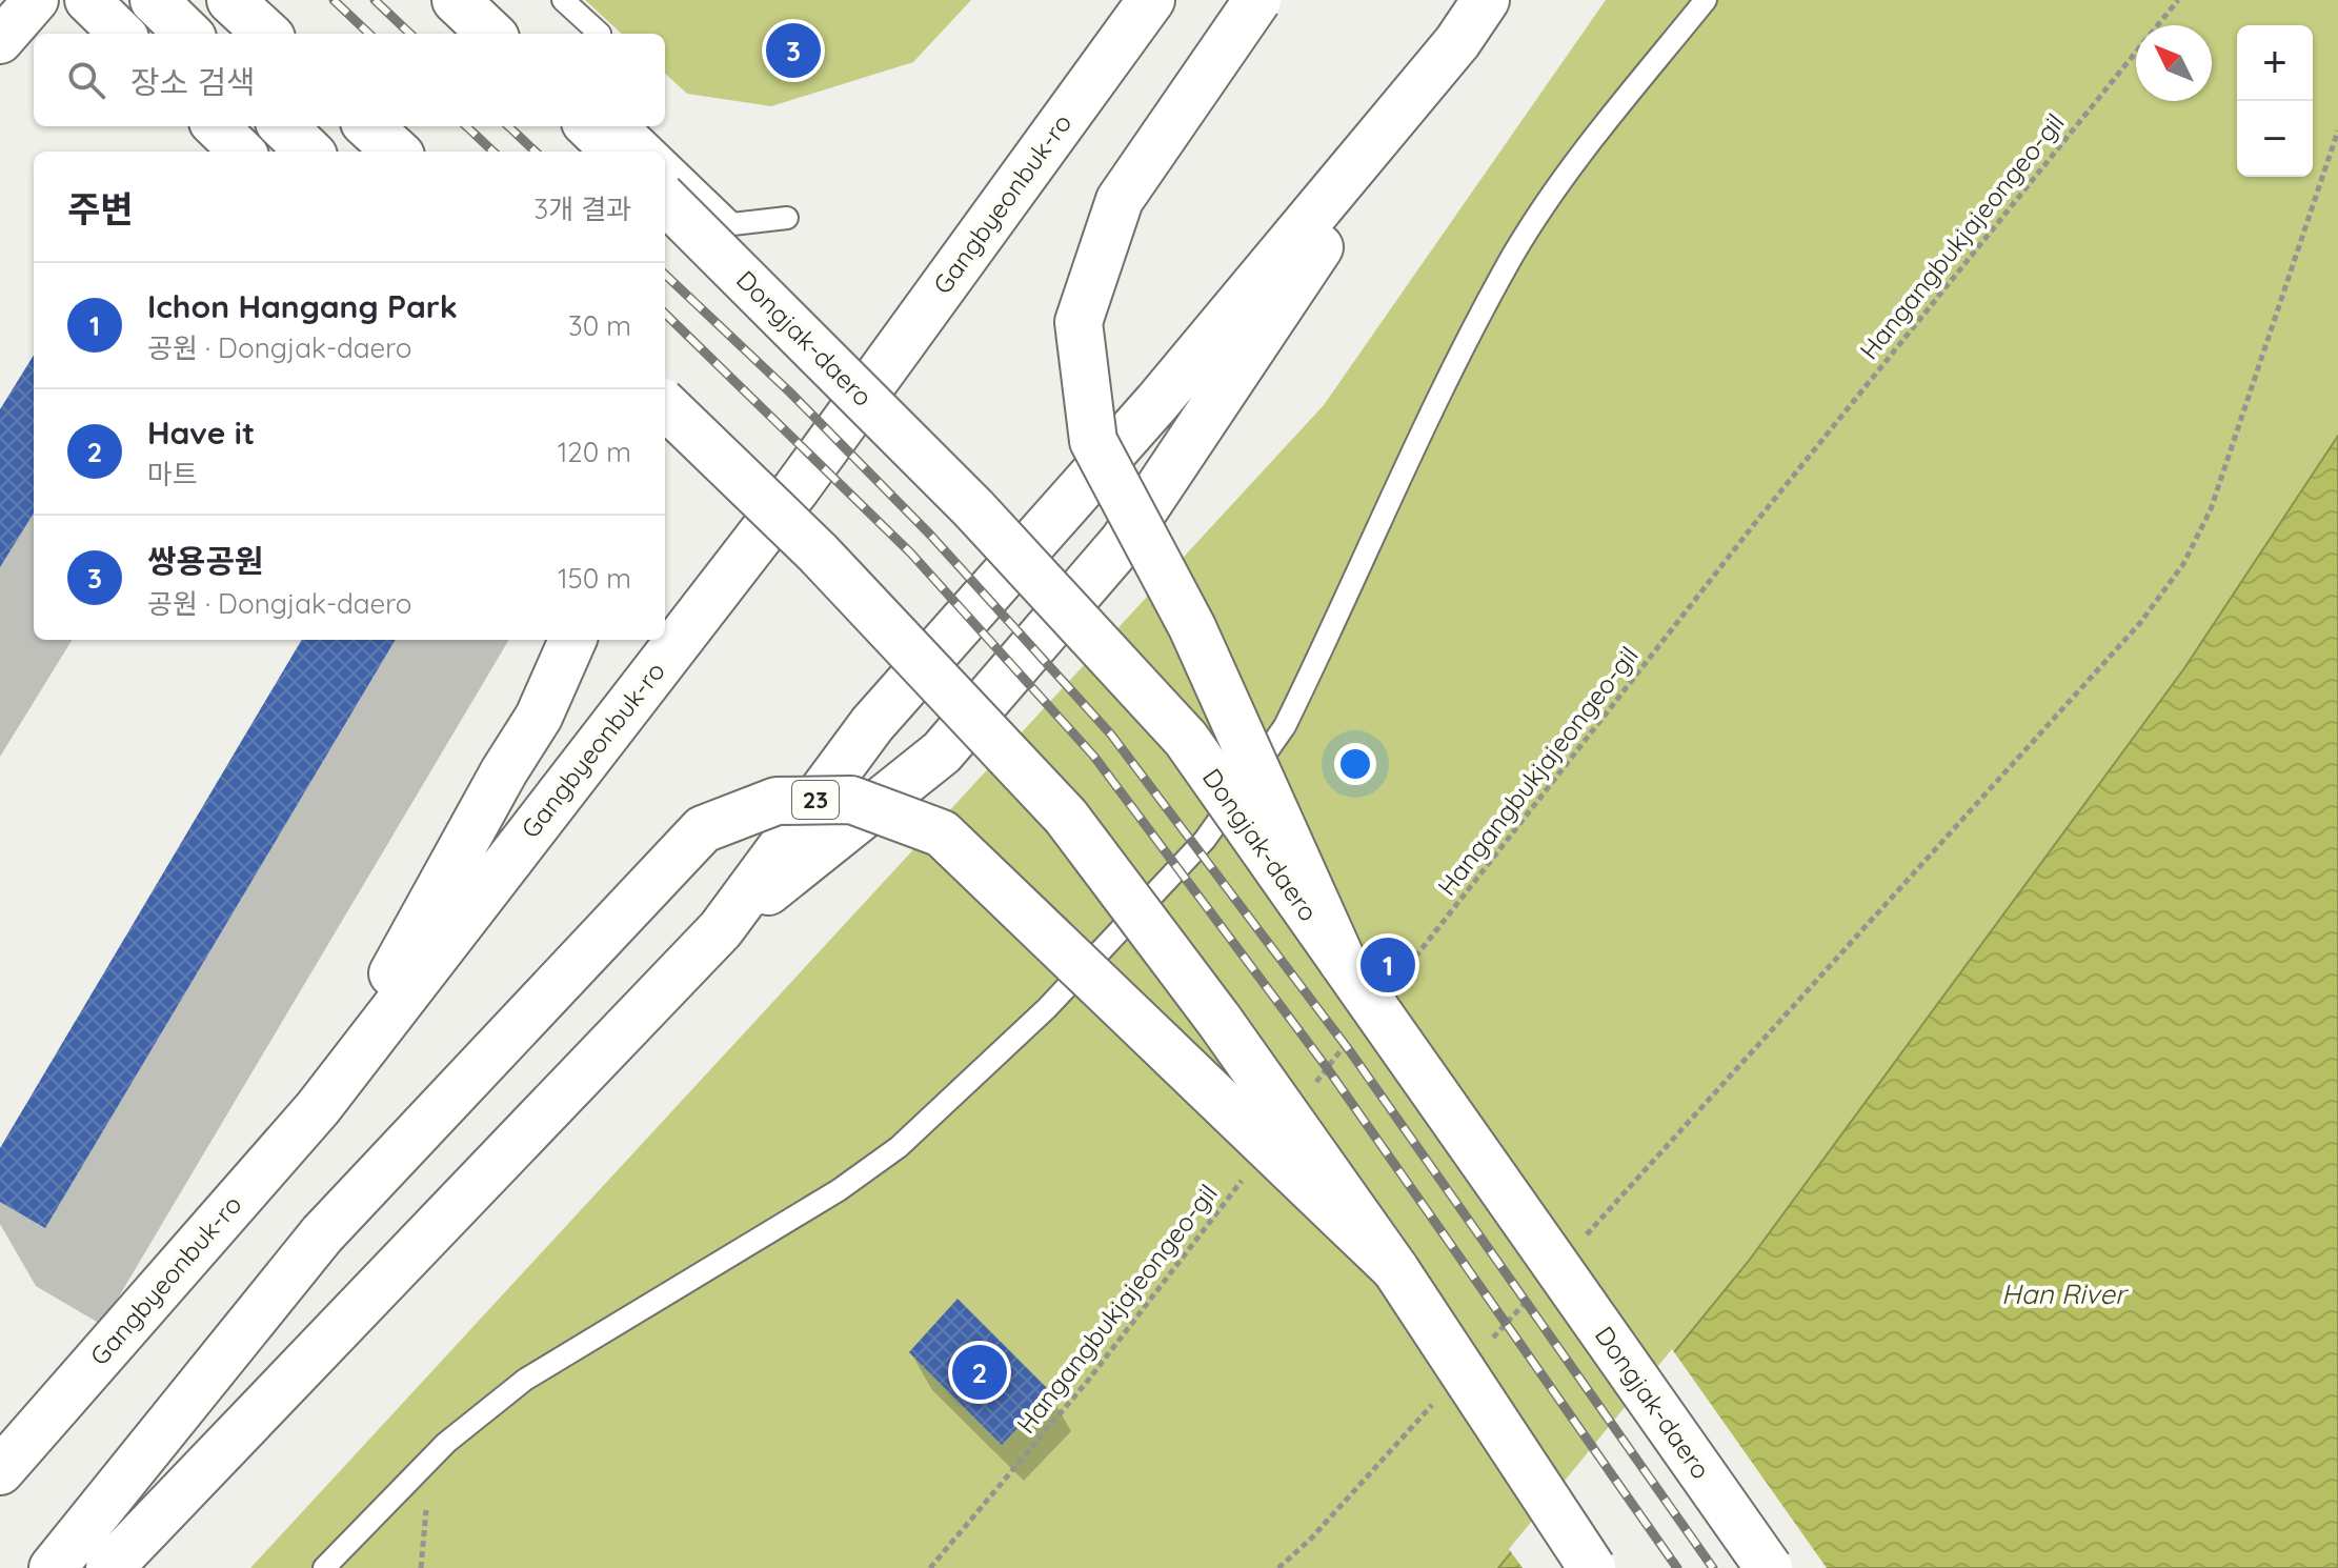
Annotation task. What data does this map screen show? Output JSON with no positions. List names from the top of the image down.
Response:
{
  "streets": {
    "main road": ["Gangbyeonbuk-ro", "Dongjak-daero", "23"],
    "path": ["Hangangbukjajeongeo-gil"]
  },
  "water": ["Han River"],
  "north": "top left",
  "page": {
    "pins": ["3", "1", "2"],
    "map_buttons": ["+", "−"],
    "search": "장소 검색",
    "heading": ["주변", "3개 결과"],
    "list": [
      {
        "mark": "1",
        "name": "Ichon Hangang Park",
        "note": "공원 · Dongjak-daero",
        "value": "30 m"
      },
      {
        "mark": "2",
        "name": "Have it",
        "note": "마트",
        "value": "120 m"
      },
      {
        "mark": "3",
        "name": "쌍용공원",
        "note": "공원 · Dongjak-daero",
        "value": "150 m"
      }
    ]
  }
}
